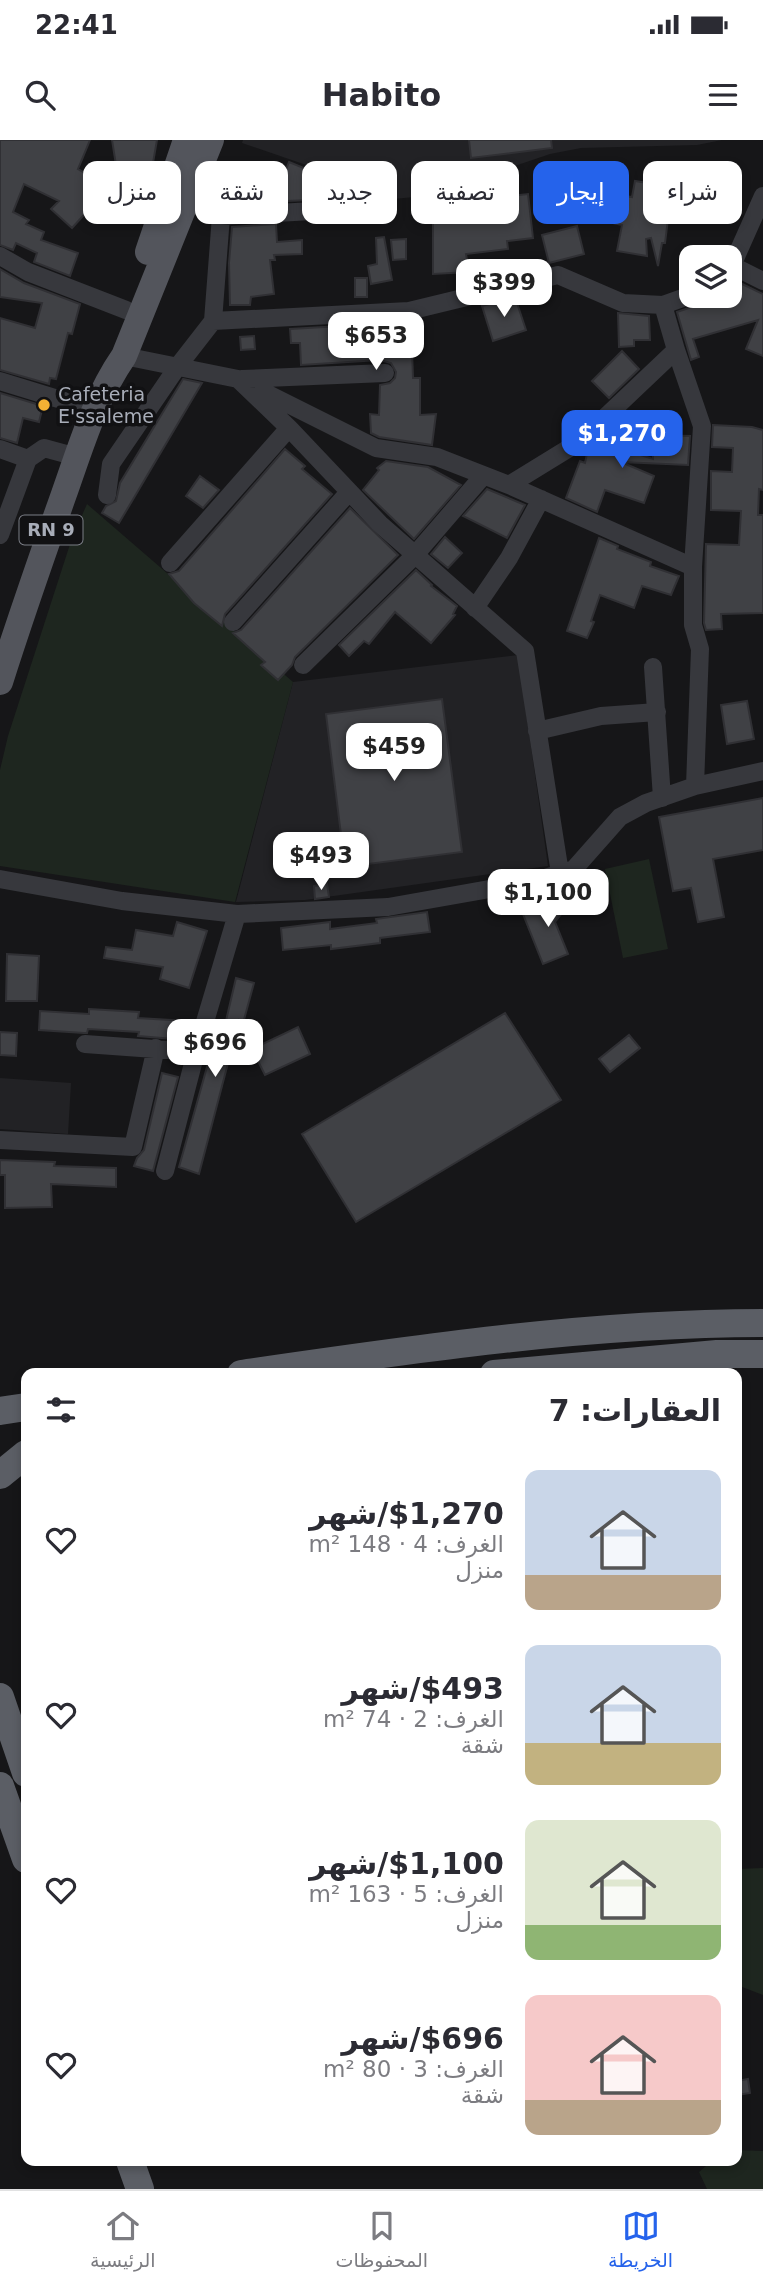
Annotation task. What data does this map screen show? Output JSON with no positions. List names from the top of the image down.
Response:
{
  "streets": {
    "main road": ["RN 9"]
  },
  "places": ["Cafeteria E'ssaleme"],
  "page": {
    "status": "22:41",
    "header": "Habito",
    "chip": [
      "شراء",
      "إيجار",
      "تصفية",
      "جديد",
      "شقة",
      "منزل"
    ],
    "price": [
      "$399",
      "$653",
      "$1,270",
      "$459",
      "$493",
      "$1,100",
      "$696"
    ],
    "heading": "العقارات: 7",
    "list": [
      {
        "name": "$1,270/شهر",
        "note": "الغرف: 4 · 148 m² · منزل"
      },
      {
        "name": "$493/شهر",
        "note": "الغرف: 2 · 74 m² · شقة"
      },
      {
        "name": "$1,100/شهر",
        "note": "الغرف: 5 · 163 m² · منزل"
      },
      {
        "name": "$696/شهر",
        "note": "الغرف: 3 · 80 m² · شقة"
      }
    ],
    "tabs": ["الخريطة", "المحفوظات", "الرئيسية"]
  }
}
